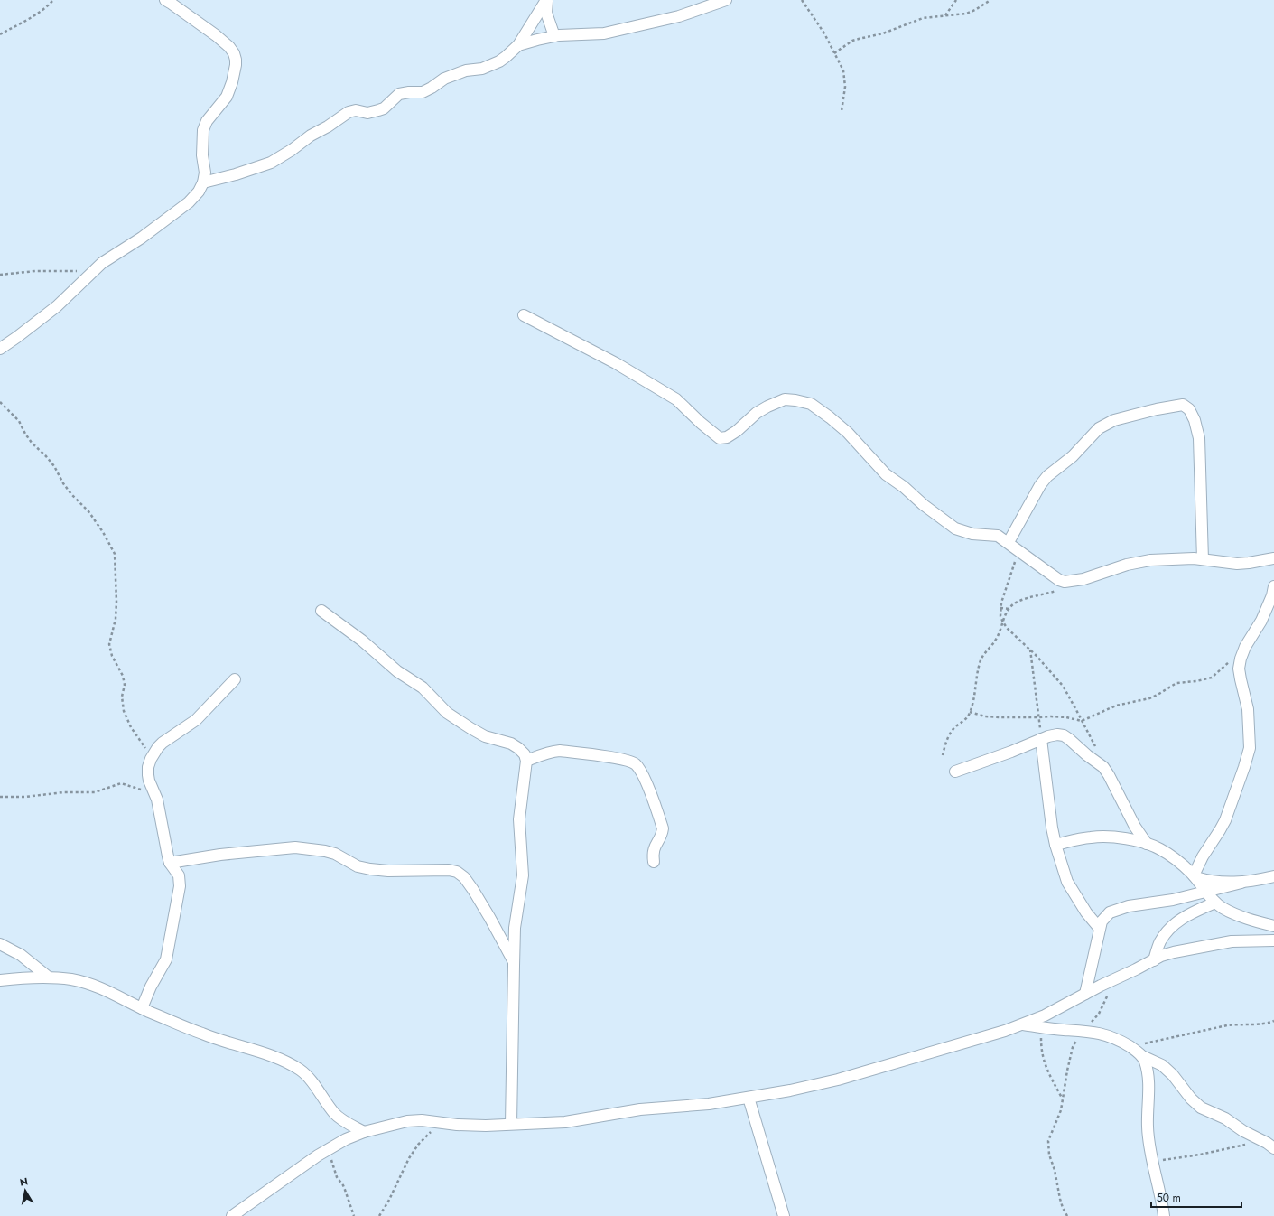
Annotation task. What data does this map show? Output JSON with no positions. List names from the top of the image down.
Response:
{
  "scale_bar": "50 m",
  "north": "top"
}
